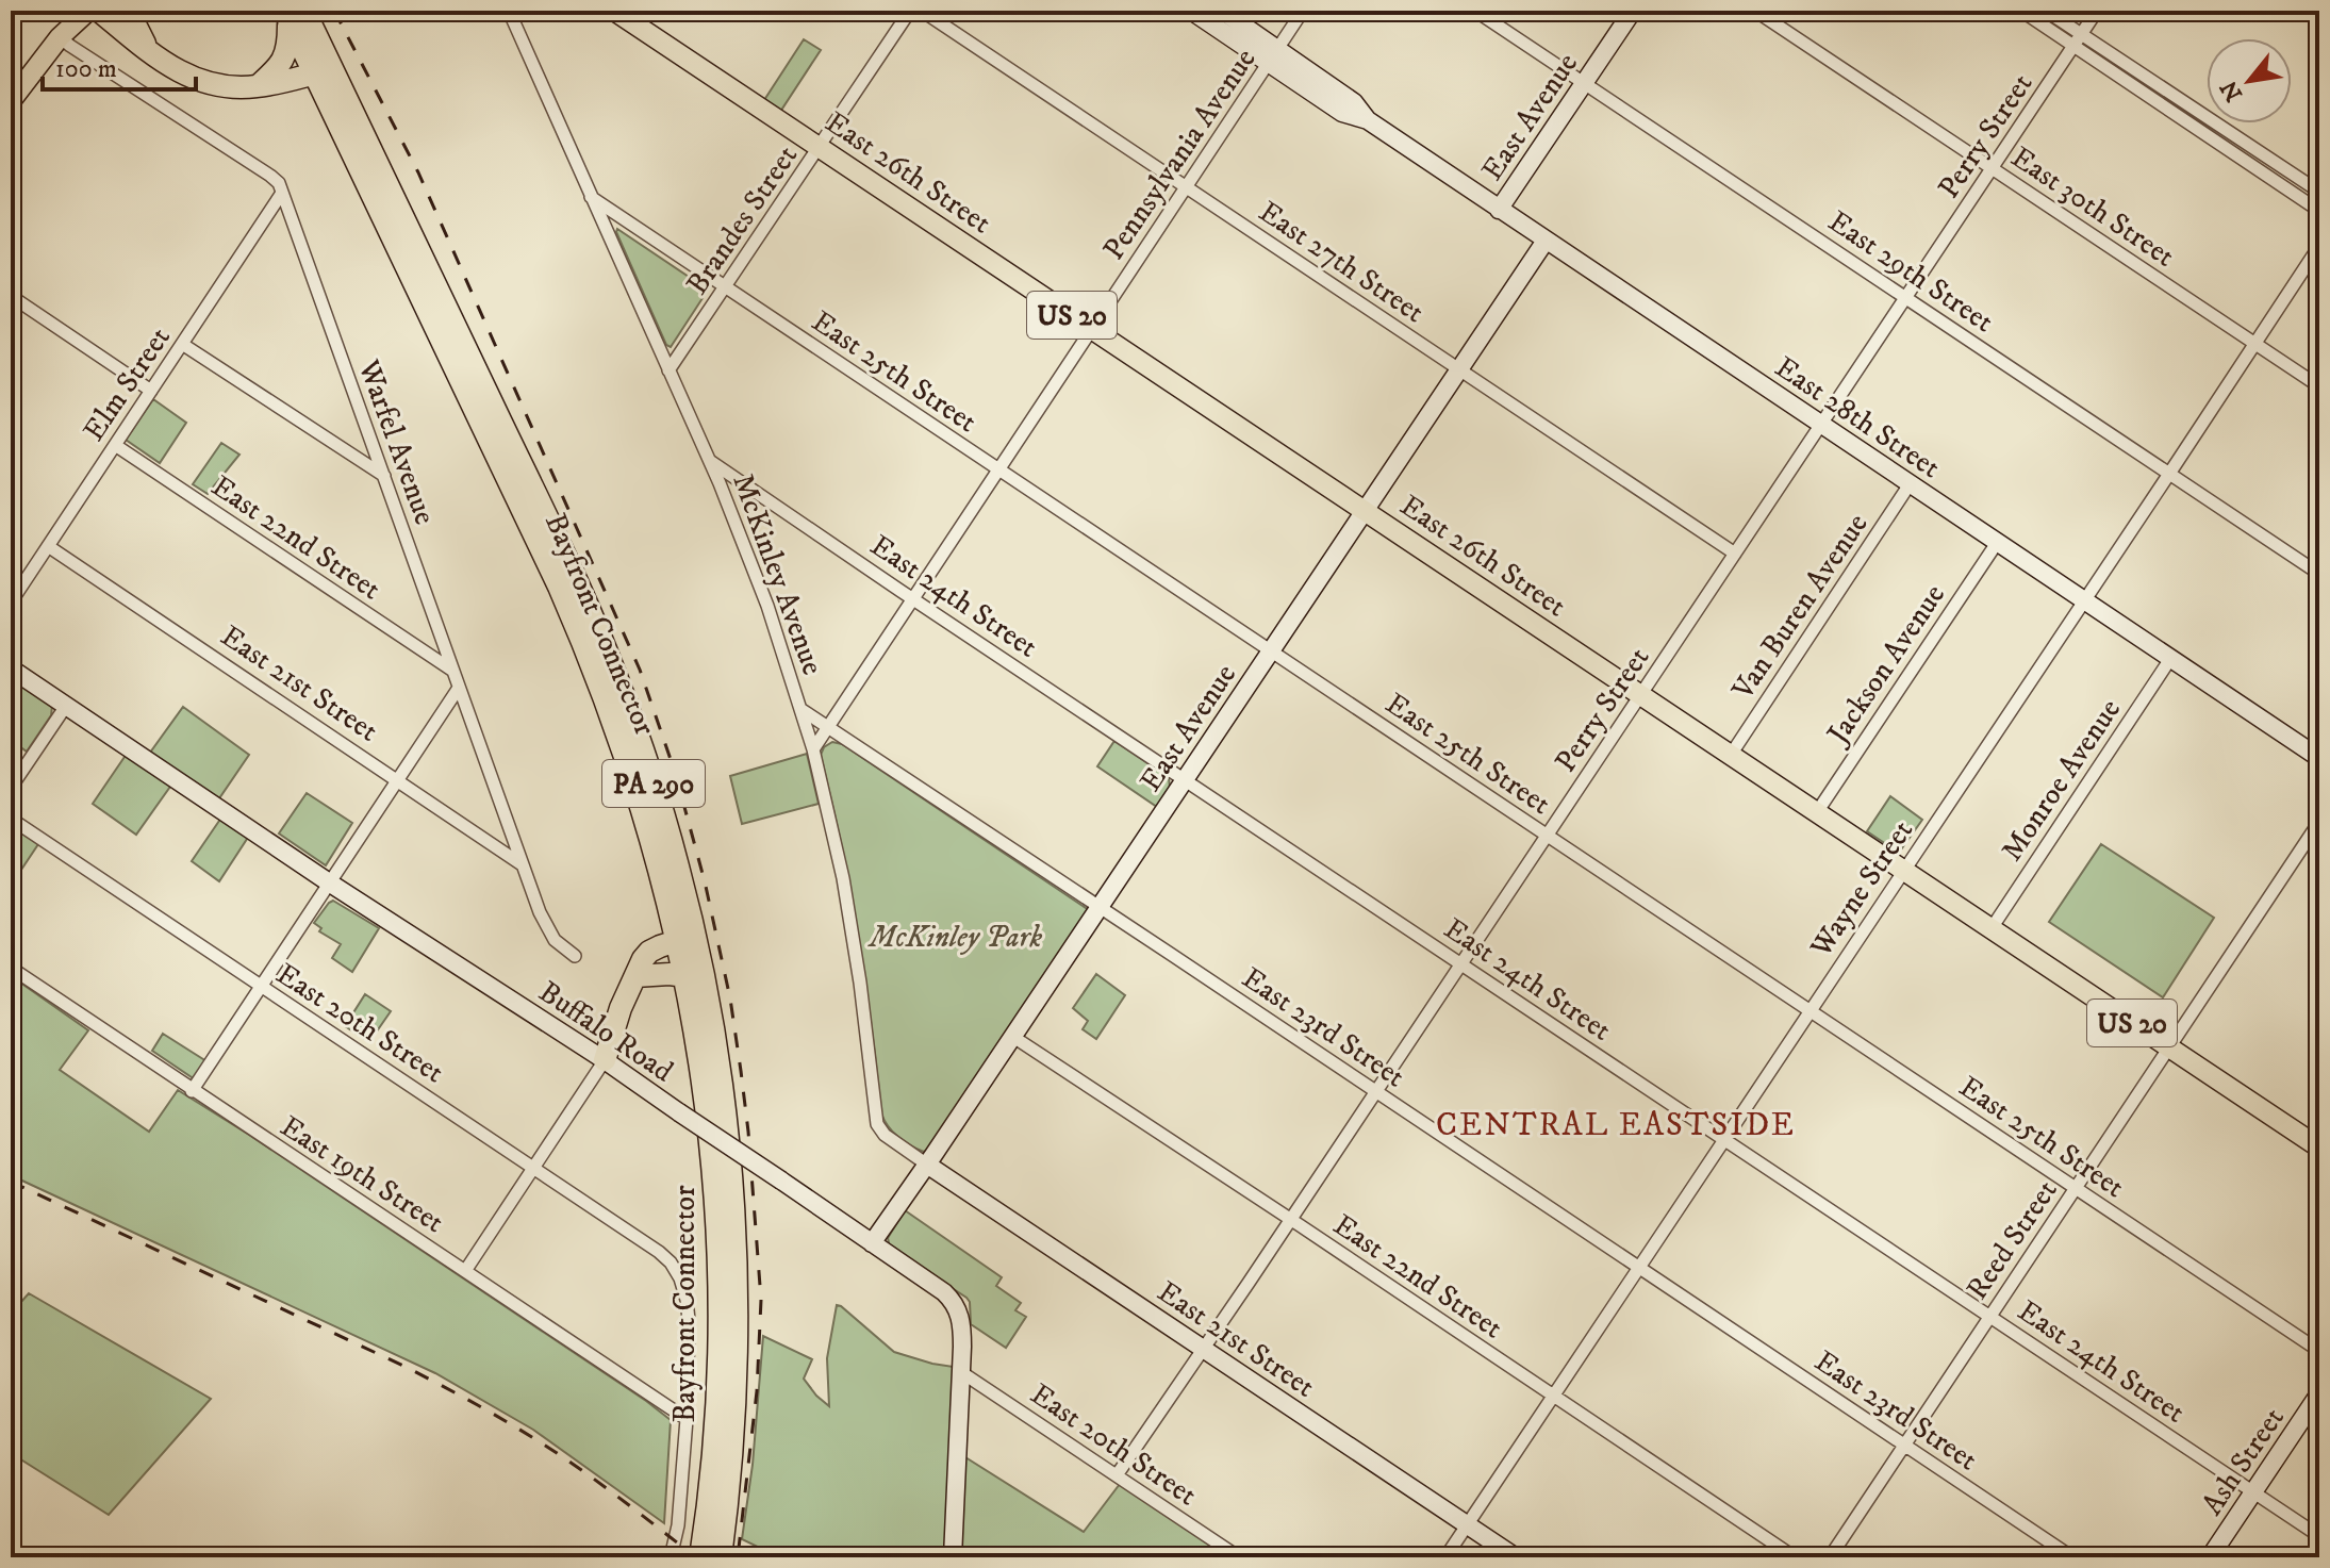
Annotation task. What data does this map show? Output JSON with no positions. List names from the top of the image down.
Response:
{
  "streets": {
    "highway": ["Bayfront Connector", "PA 290"],
    "main road": ["East 26th Street", "US 20"],
    "street": [
      "East Avenue",
      "Perry Street",
      "Pennsylvania Avenue",
      "East 30th Street",
      "Brandes Street",
      "East 27th Street",
      "East 29th Street",
      "East 25th Street",
      "Elm Street",
      "East 28th Street",
      "Warfel Avenue",
      "East 22nd Street",
      "McKinley Avenue",
      "East 24th Street",
      "Van Buren Avenue",
      "Jackson Avenue",
      "East 21st Street",
      "Monroe Avenue",
      "Wayne Street",
      "East 20th Street",
      "East 23rd Street",
      "Buffalo Road",
      "East 19th Street",
      "Reed Street",
      "Ash Street"
    ]
  },
  "crossings": [
    ["East Avenue", "East 26th Street"],
    ["East Avenue", "East 27th Street"],
    ["East Avenue", "East 29th Street"],
    ["East Avenue", "East 25th Street"],
    ["East Avenue", "East 28th Street"],
    ["East Avenue", "East 22nd Street"],
    ["East Avenue", "McKinley Avenue"],
    ["East Avenue", "East 24th Street"],
    ["East Avenue", "East 21st Street"],
    ["East Avenue", "East 23rd Street"],
    ["East Avenue", "Buffalo Road"],
    ["Perry Street", "East 26th Street"],
    ["Perry Street", "East 30th Street"],
    ["Perry Street", "East 27th Street"],
    ["Perry Street", "East 29th Street"],
    ["Perry Street", "East 25th Street"],
    ["Perry Street", "East 28th Street"],
    ["Perry Street", "East 22nd Street"],
    ["Perry Street", "East 24th Street"],
    ["Perry Street", "East 21st Street"],
    ["Perry Street", "East 20th Street"],
    ["Perry Street", "East 23rd Street"],
    ["Pennsylvania Avenue", "East 26th Street"],
    ["Pennsylvania Avenue", "East 27th Street"],
    ["Pennsylvania Avenue", "East 25th Street"],
    ["Pennsylvania Avenue", "East 28th Street"],
    ["Pennsylvania Avenue", "McKinley Avenue"],
    ["Pennsylvania Avenue", "East 24th Street"],
    ["Pennsylvania Avenue", "East 23rd Street"],
    ["East 26th Street", "Brandes Street"],
    ["East 26th Street", "Van Buren Avenue"],
    ["East 26th Street", "Jackson Avenue"],
    ["East 26th Street", "Monroe Avenue"],
    ["East 26th Street", "Wayne Street"],
    ["East 26th Street", "Reed Street"],
    ["East 30th Street", "Wayne Street"],
    ["Brandes Street", "East 25th Street"],
    ["Brandes Street", "McKinley Avenue"],
    ["East 29th Street", "Wayne Street"],
    ["East 25th Street", "McKinley Avenue"],
    ["East 25th Street", "Wayne Street"],
    ["East 25th Street", "Reed Street"],
    ["Elm Street", "Warfel Avenue"],
    ["Elm Street", "East 22nd Street"],
    ["Elm Street", "East 21st Street"],
    ["East 28th Street", "Van Buren Avenue"],
    ["East 28th Street", "Jackson Avenue"],
    ["East 28th Street", "Monroe Avenue"],
    ["East 28th Street", "Wayne Street"],
    ["Warfel Avenue", "East 22nd Street"],
    ["Warfel Avenue", "East 21st Street"],
    ["East 22nd Street", "Wayne Street"],
    ["McKinley Avenue", "East 24th Street"],
    ["McKinley Avenue", "East 21st Street"],
    ["McKinley Avenue", "East 23rd Street"],
    ["East 24th Street", "Wayne Street"],
    ["East 24th Street", "Reed Street"],
    ["East 24th Street", "Ash Street"],
    ["East 21st Street", "Wayne Street"],
    ["Wayne Street", "East 23rd Street"],
    ["East 20th Street", "Buffalo Road"],
    ["East 20th Street", "East 19th Street"],
    ["East 23rd Street", "Reed Street"]
  ],
  "districts": ["CENTRAL EASTSIDE"],
  "parks": ["McKinley Park"],
  "scale_bar": "100 m",
  "north": "bottom left"
}
